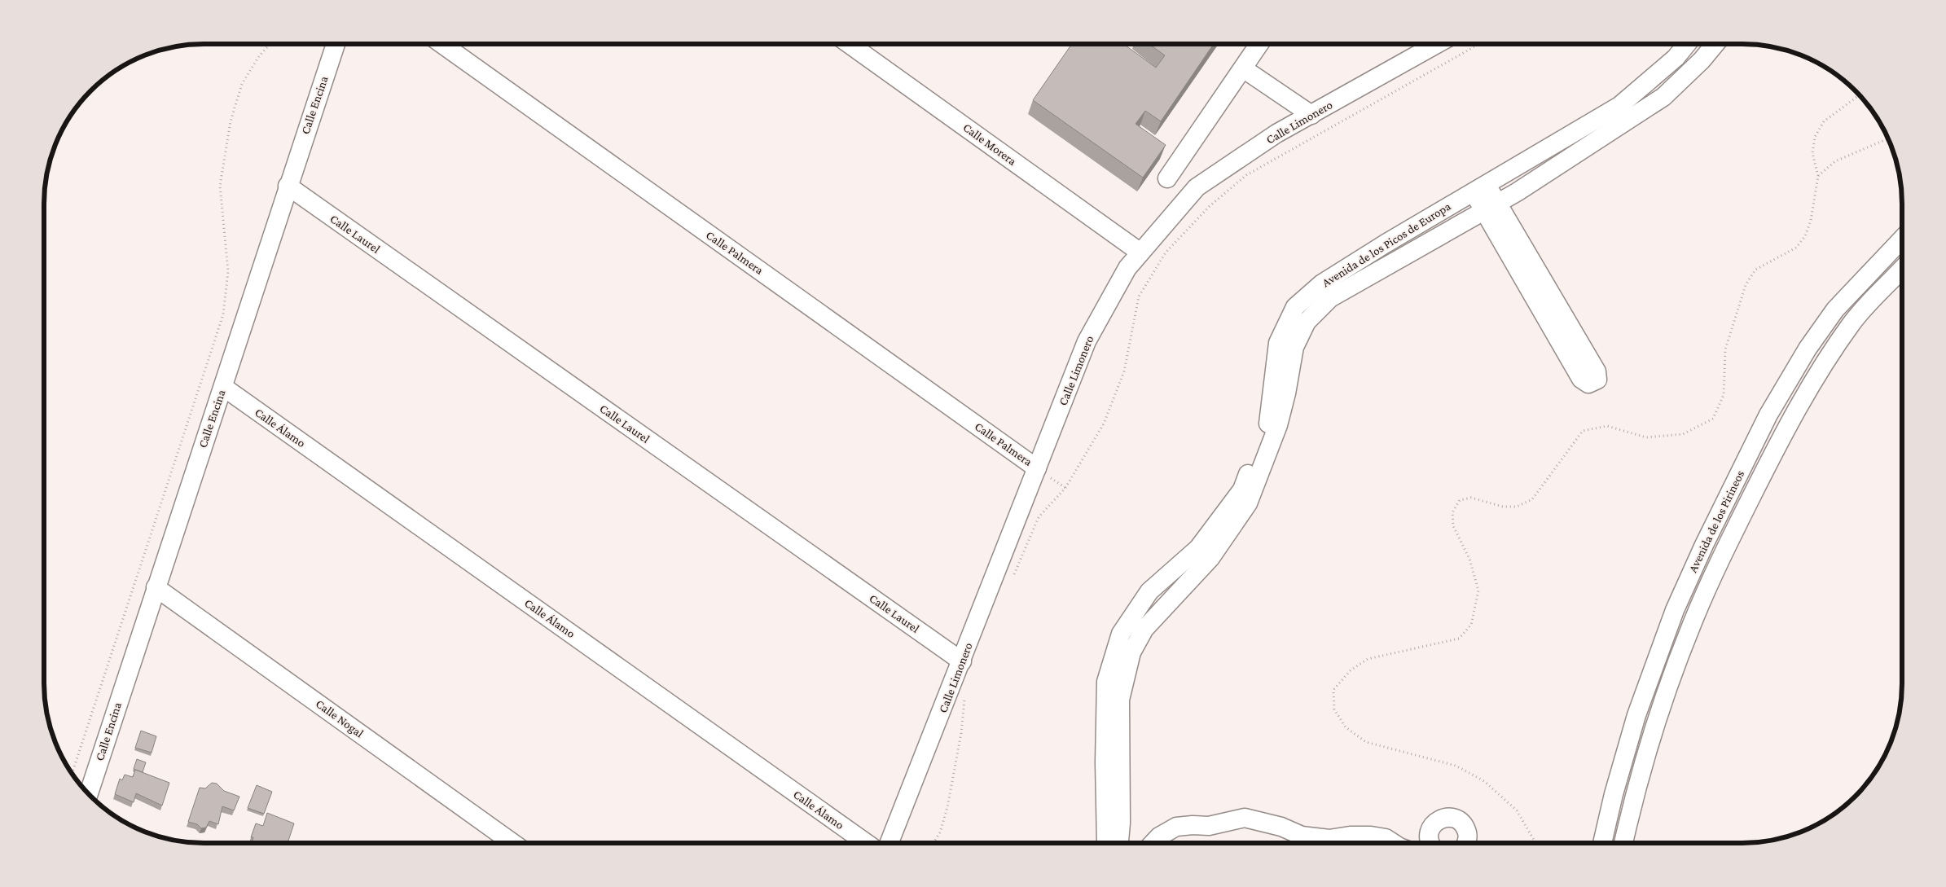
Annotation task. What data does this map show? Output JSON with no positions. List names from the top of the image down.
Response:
{
  "streets": {
    "street": [
      "Calle Encina",
      "Calle Limonero",
      "Calle Morera",
      "Calle Laurel",
      "Avenida de los Picos de Europa",
      "Calle Palmera",
      "Calle Álamo",
      "Avenida de los Pirineos",
      "Calle Nogal"
    ]
  },
  "crossings": [
    ["Calle Encina", "Calle Laurel"],
    ["Calle Encina", "Calle Álamo"],
    ["Calle Encina", "Calle Nogal"],
    ["Calle Limonero", "Calle Morera"],
    ["Calle Limonero", "Calle Laurel"],
    ["Calle Limonero", "Calle Palmera"]
  ]
}
